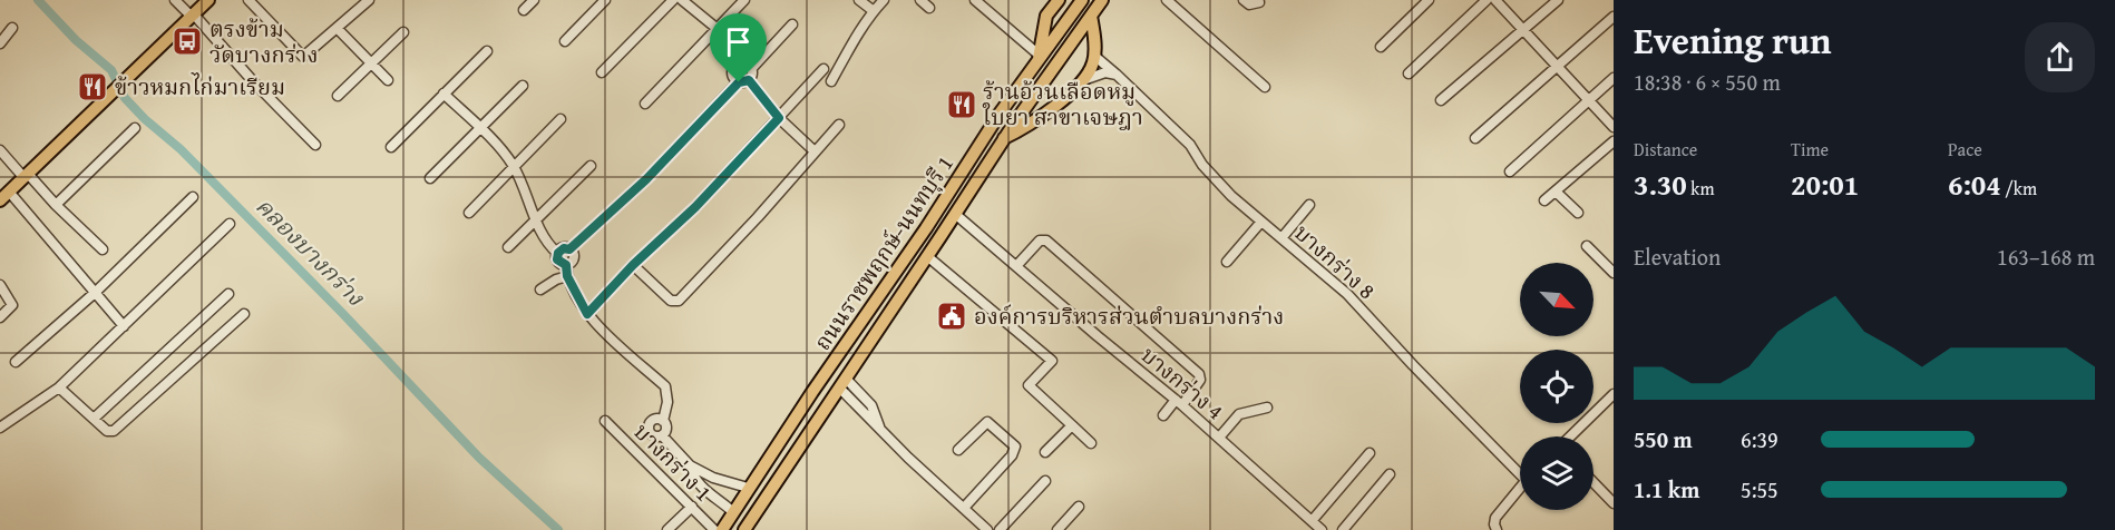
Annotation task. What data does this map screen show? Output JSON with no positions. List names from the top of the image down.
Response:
{
  "streets": {
    "main road": ["ถนนราชพฤกษ์-นนทบุรี 1"],
    "street": ["บางกร่าง 8", "บางกร่าง 4", "บางกร่าง 1"]
  },
  "crossings": [
    ["ถนนราชพฤกษ์-นนทบุรี 1", "บางกร่าง 4"]
  ],
  "water": ["คลองบางกร่าง"],
  "places": {
    "bus stop": ["ตรงข้าม วัดบางกร่าง"],
    "restaurant": ["ข้าวหมกไก่มาเรียม", "ร้านอ้วนเลือดหมู ใบยา สาขาเจษฎา"],
    "public building": ["องค์การบริหารส่วนตำบลบางกร่าง"]
  },
  "north": "bottom right",
  "page": {
    "heading": ["Evening run", "18:38 · 6 × 550 m"],
    "stats": [
      ["Distance", "3.30 km"],
      ["Time", "20:01"],
      ["Pace", "6:04 /km"]
    ],
    "chart": ["Elevation", "163–168 m"],
    "list": [
      {
        "name": "550 m",
        "note": "6:39"
      },
      {
        "name": "1.1 km",
        "note": "5:55"
      }
    ]
  }
}
